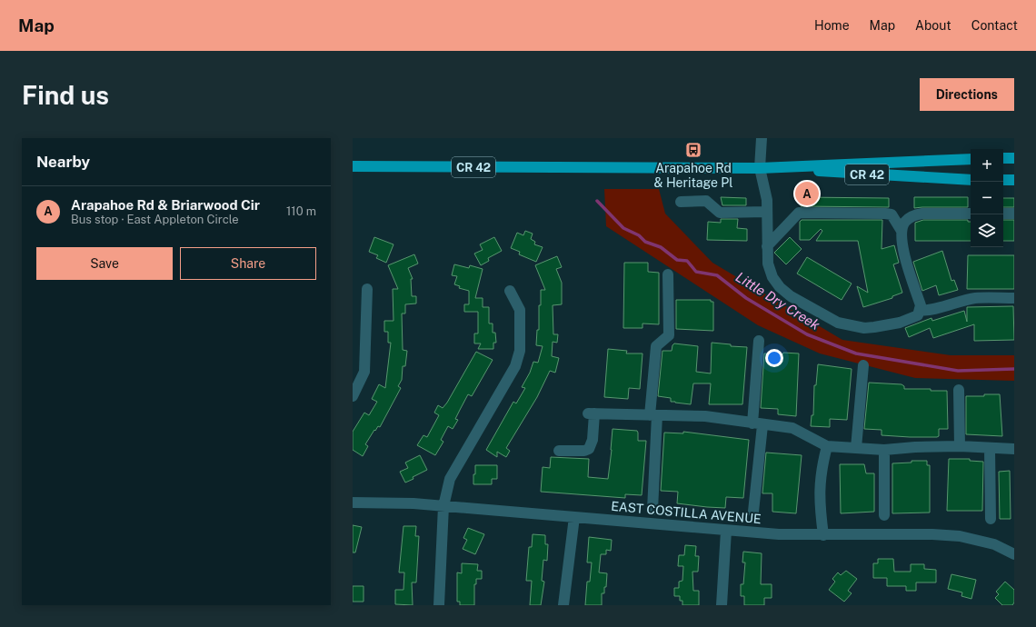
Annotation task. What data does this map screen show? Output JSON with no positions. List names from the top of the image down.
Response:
{
  "streets": {
    "main road": ["CR 42"],
    "street": ["EAST COSTILLA AVENUE"]
  },
  "water": ["Little Dry Creek"],
  "places": {
    "bus stop": ["Arapahoe Rd & Heritage Pl"]
  },
  "page": {
    "header": "Map",
    "nav": [
      "Home",
      "Map",
      "About",
      "Contact"
    ],
    "buttons": [
      "Directions",
      ["Save", "Share"]
    ],
    "title": "Find us",
    "heading": "Nearby",
    "map_buttons": ["+", "−"],
    "pins": "A",
    "list": [
      {
        "mark": "A",
        "name": "Arapahoe Rd & Briarwood Cir",
        "note": "Bus stop · East Appleton Circle",
        "value": "110 m"
      }
    ]
  }
}
